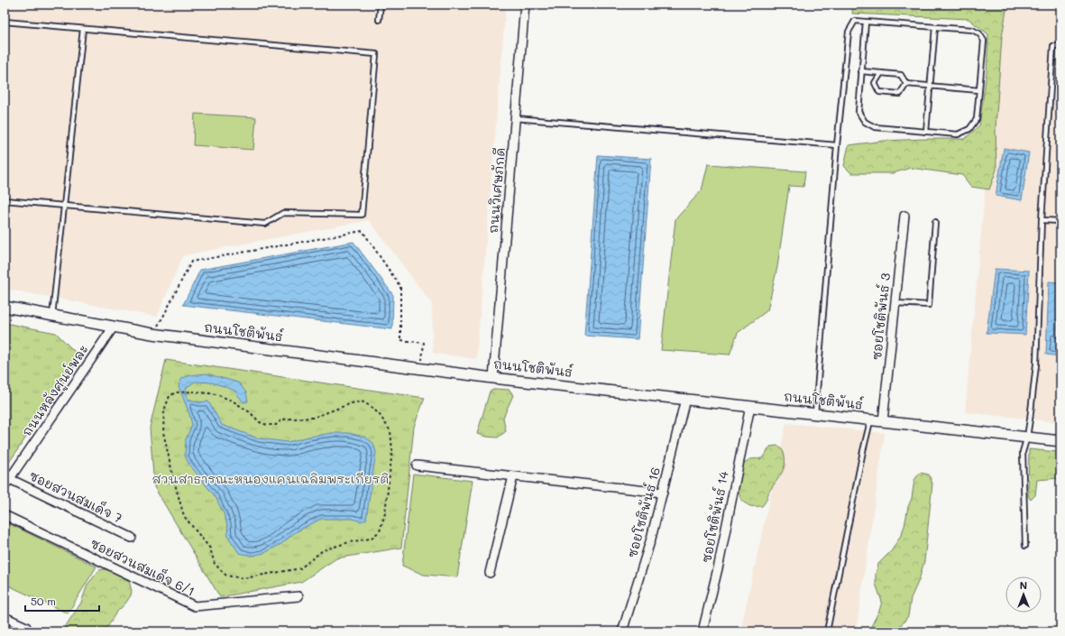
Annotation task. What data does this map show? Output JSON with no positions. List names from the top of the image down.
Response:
{
  "streets": {
    "street": [
      "ถนนวิเศษภักดี",
      "ซอยโชติพันธ์ 3",
      "ถนนโชติพันธ์",
      "ถนนหลังศูนย์พละ",
      "ซอยสวนสมเด็จ 7",
      "ซอยโชติพันธ์ 16",
      "ซอยโชติพันธ์ 14",
      "ซอยสวนสมเด็จ 6/1"
    ]
  },
  "crossings": [
    ["ถนนวิเศษภักดี", "ถนนโชติพันธ์"],
    ["ซอยโชติพันธ์ 3", "ถนนโชติพันธ์"],
    ["ถนนโชติพันธ์", "ถนนหลังศูนย์พละ"],
    ["ถนนโชติพันธ์", "ซอยโชติพันธ์ 16"],
    ["ถนนโชติพันธ์", "ซอยโชติพันธ์ 14"],
    ["ถนนหลังศูนย์พละ", "ซอยสวนสมเด็จ 7"]
  ],
  "parks": ["สวนสาธารณะหนองแคนเฉลิมพระเกียรติ"],
  "scale_bar": "50 m",
  "north": "top"
}
